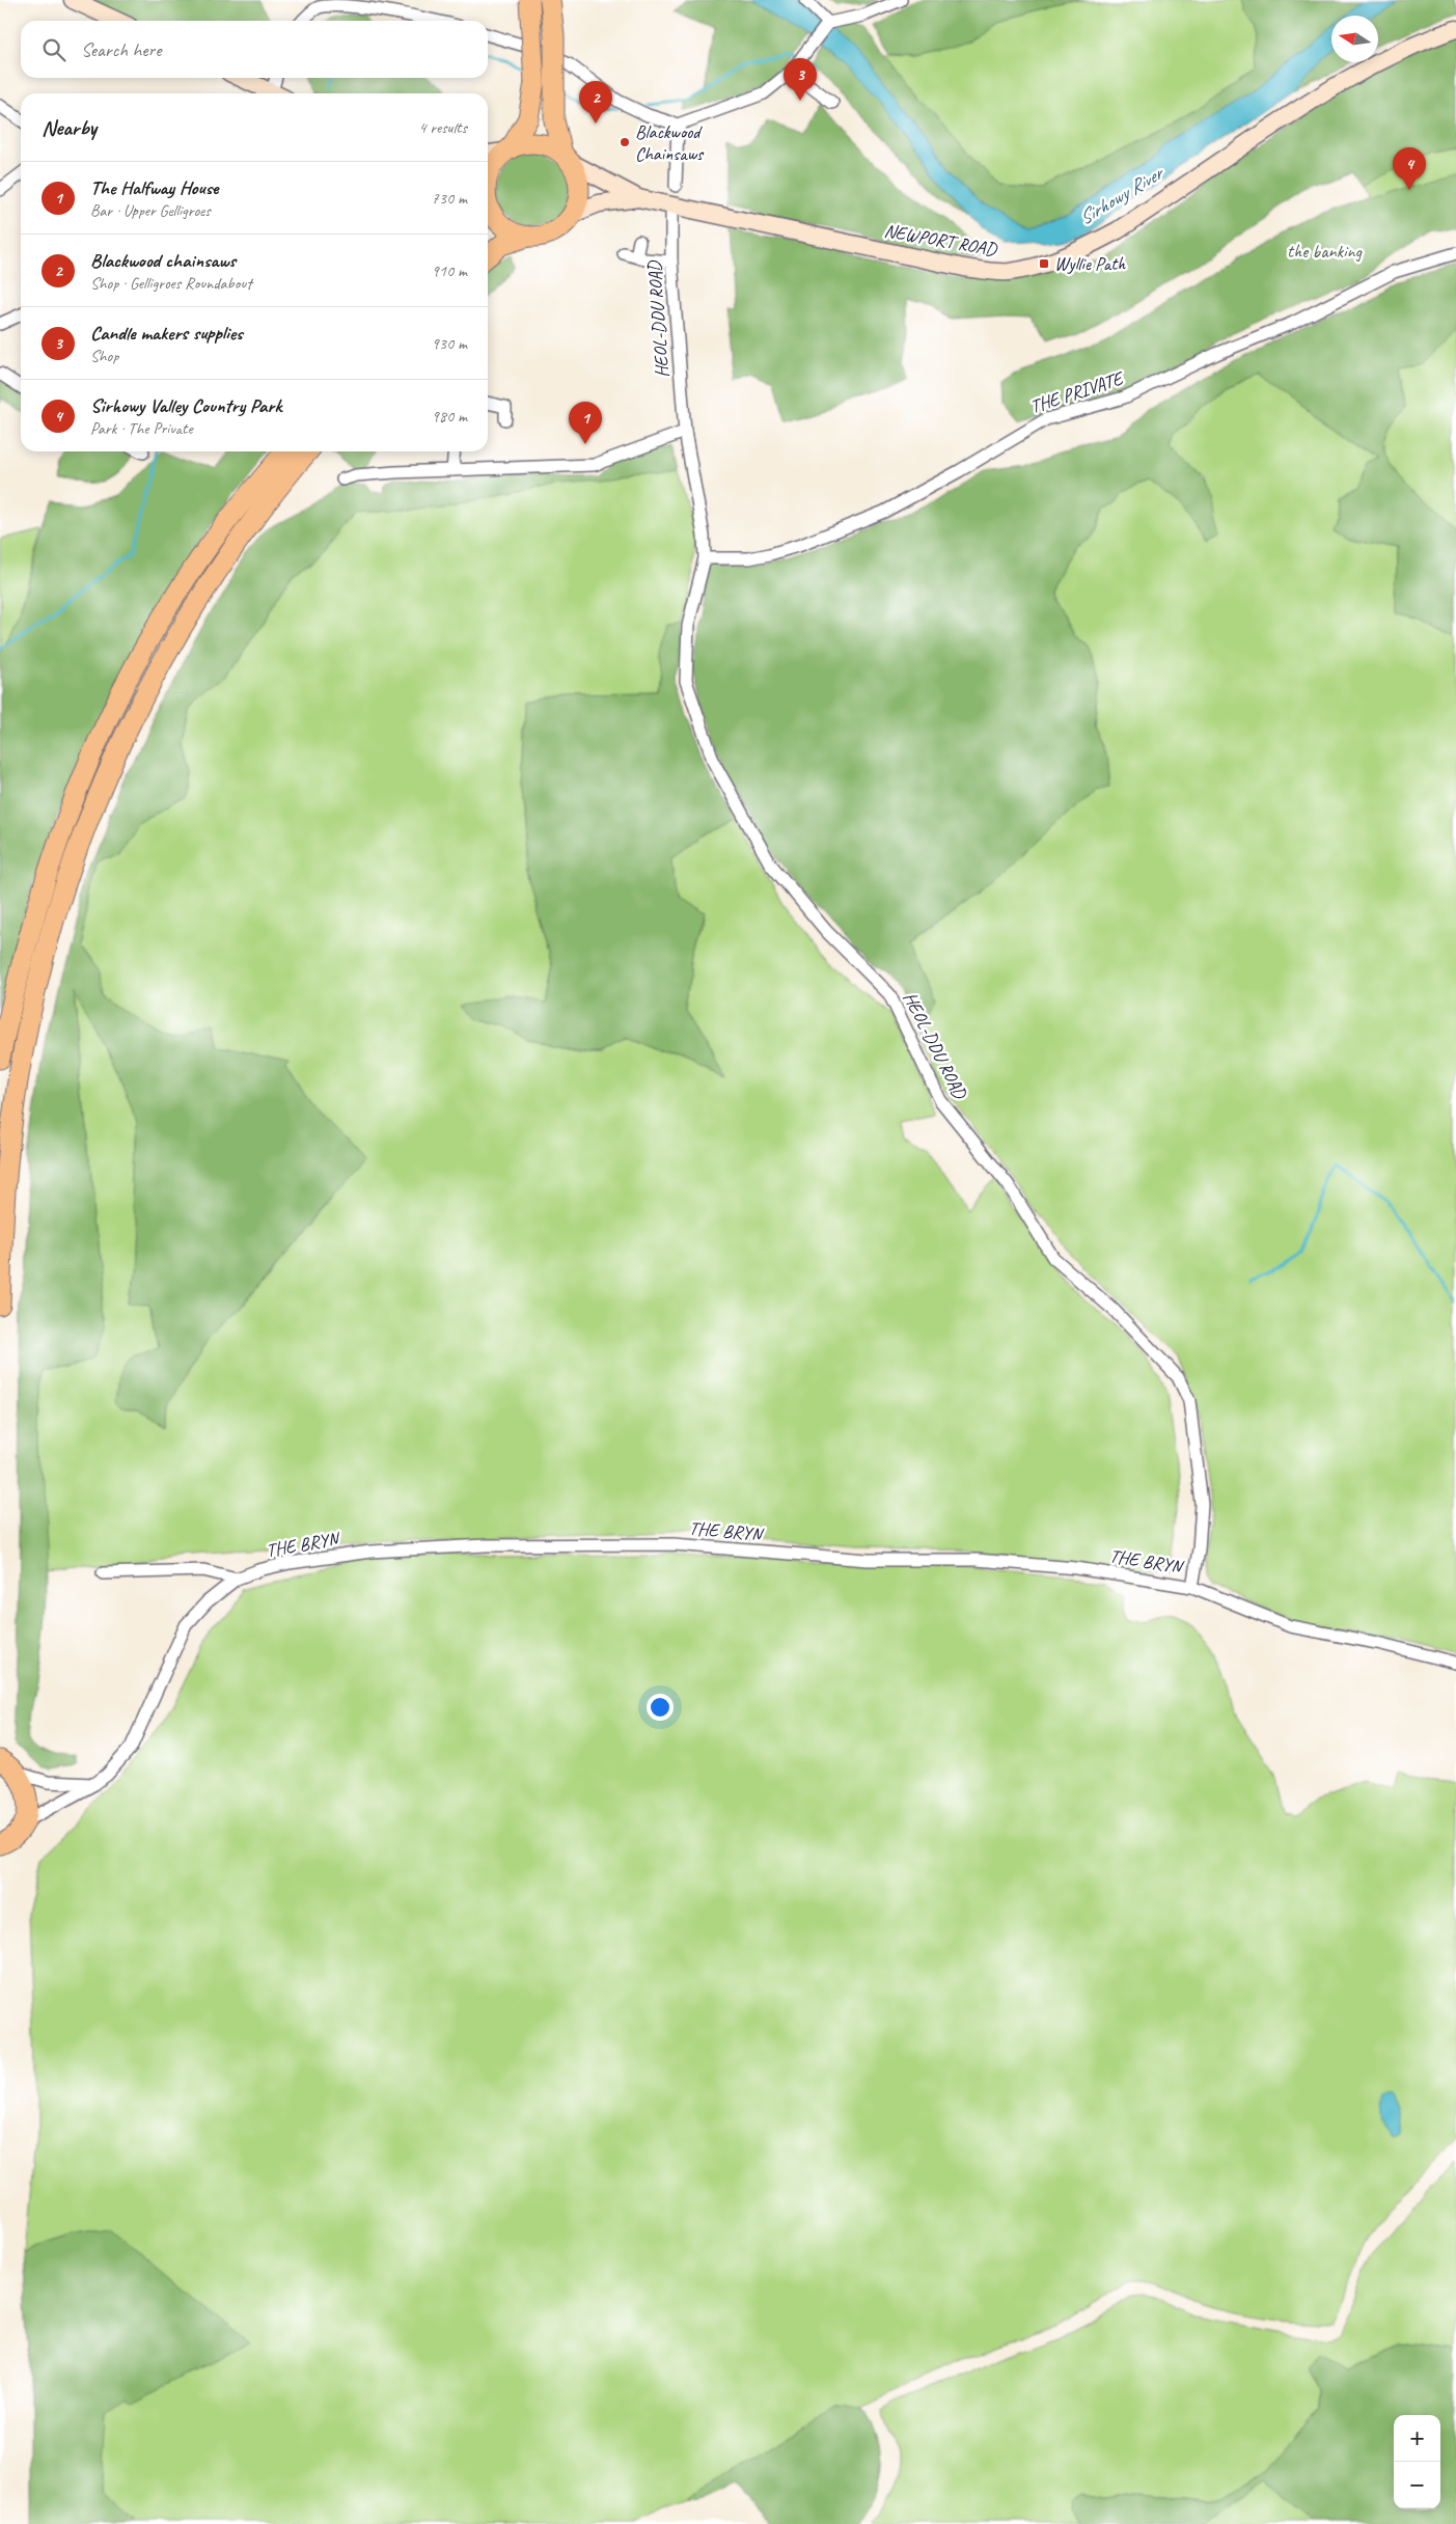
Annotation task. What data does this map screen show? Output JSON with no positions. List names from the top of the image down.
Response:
{
  "streets": {
    "main road": ["NEWPORT ROAD"],
    "street": ["HEOL-DDU ROAD", "THE PRIVATE", "THE BRYN"]
  },
  "crossings": [
    ["NEWPORT ROAD", "HEOL-DDU ROAD"],
    ["HEOL-DDU ROAD", "THE PRIVATE"],
    ["HEOL-DDU ROAD", "THE BRYN"]
  ],
  "water": ["Sirhowy River"],
  "parks": ["the banking"],
  "places": {
    "other": ["Blackwood Chainsaws"],
    "transit": ["Wyllie Path"]
  },
  "north": "left",
  "page": {
    "search": "Search here",
    "pins": [
      "3",
      "2",
      "4",
      "1"
    ],
    "heading": ["Nearby", "4 results"],
    "list": [
      {
        "mark": "1",
        "name": "The Halfway House",
        "note": "Bar · Upper Gelligroes",
        "value": "730 m"
      },
      {
        "mark": "2",
        "name": "Blackwood chainsaws",
        "note": "Shop · Gelligroes Roundabout",
        "value": "910 m"
      },
      {
        "mark": "3",
        "name": "Candle makers supplies",
        "note": "Shop",
        "value": "930 m"
      },
      {
        "mark": "4",
        "name": "Sirhowy Valley Country Park",
        "note": "Park · The Private",
        "value": "980 m"
      }
    ],
    "map_buttons": ["+", "−"]
  }
}
